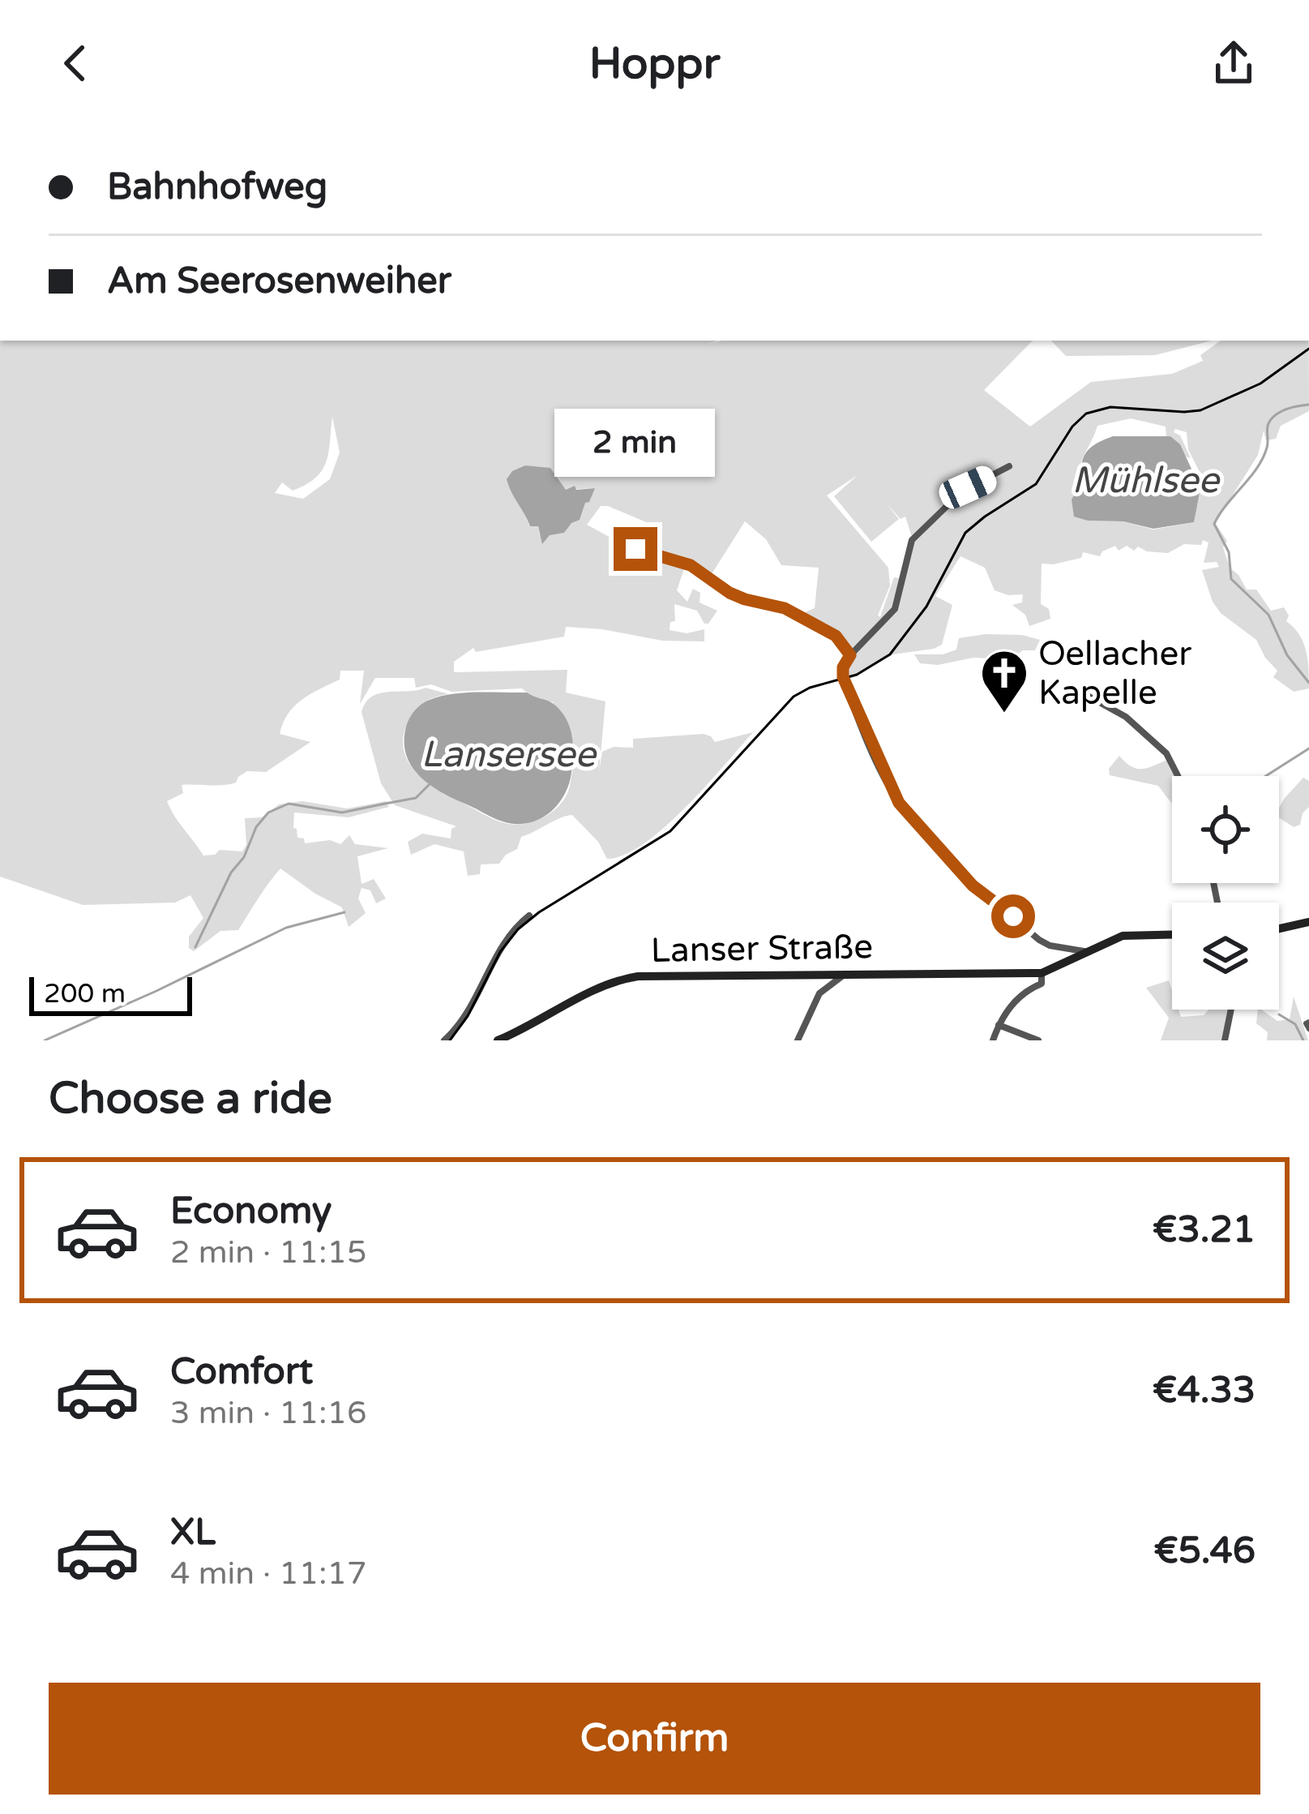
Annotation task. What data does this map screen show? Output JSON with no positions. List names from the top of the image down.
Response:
{
  "streets": {
    "main road": ["Lanser Straße"]
  },
  "water": ["Mühlsee", "Lansersee"],
  "places": {
    "church": ["Oellacher Kapelle"]
  },
  "scale_bar": "200 m",
  "page": {
    "header": "Hoppr",
    "banner": ["Bahnhofweg", "Am Seerosenweiher"],
    "bubble": "2 min",
    "scale": "200 m",
    "heading": "Choose a ride",
    "list": [
      {
        "name": "Economy",
        "note": "2 min · 11:15",
        "value": "€3.21"
      },
      {
        "name": "Comfort",
        "note": "3 min · 11:16",
        "value": "€4.33"
      },
      {
        "name": "XL",
        "note": "4 min · 11:17",
        "value": "€5.46"
      }
    ],
    "buttons": "Confirm"
  }
}
